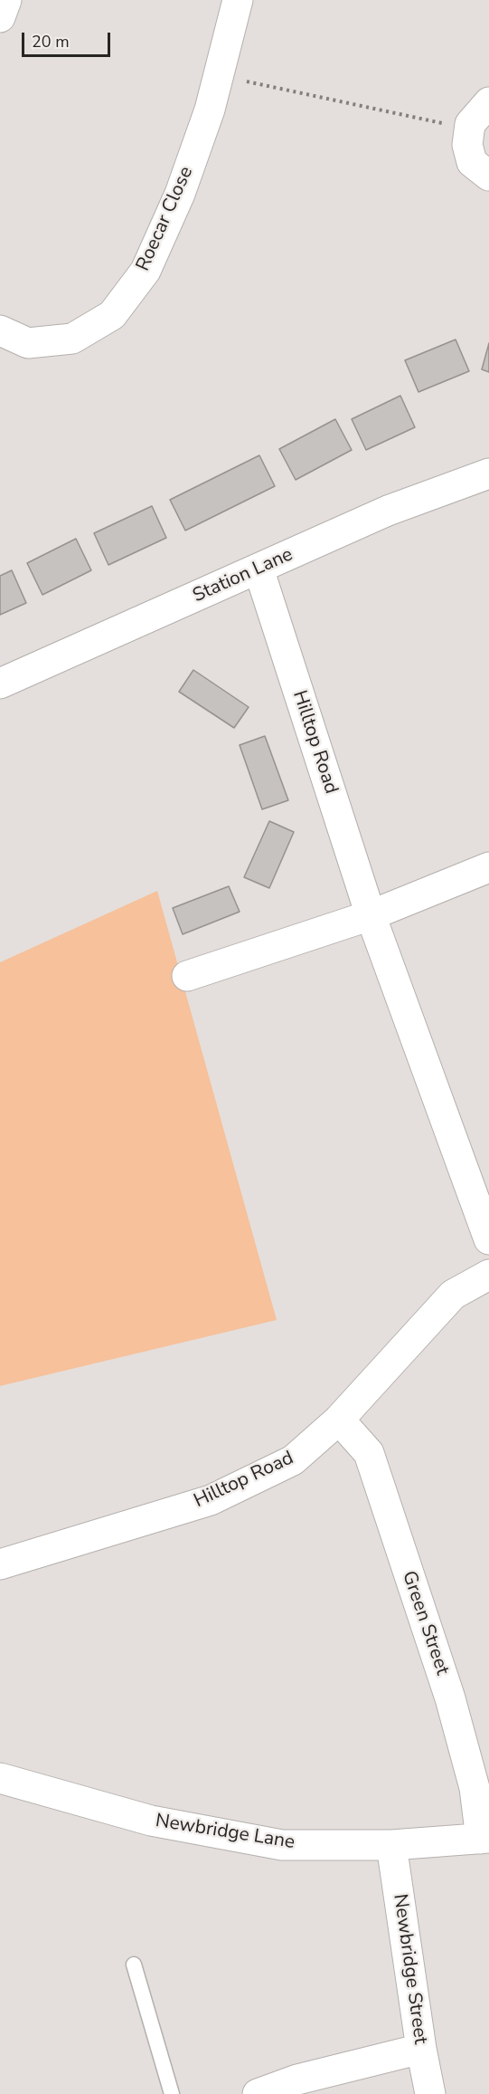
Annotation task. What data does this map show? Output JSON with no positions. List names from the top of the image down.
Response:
{
  "streets": {
    "street": [
      "Roecar Close",
      "Station Lane",
      "Hilltop Road",
      "Green Street",
      "Newbridge Lane",
      "Newbridge Street"
    ]
  },
  "crossings": [
    ["Station Lane", "Hilltop Road"],
    ["Hilltop Road", "Green Street"],
    ["Green Street", "Newbridge Lane"],
    ["Newbridge Lane", "Newbridge Street"]
  ],
  "scale_bar": "20 m"
}
